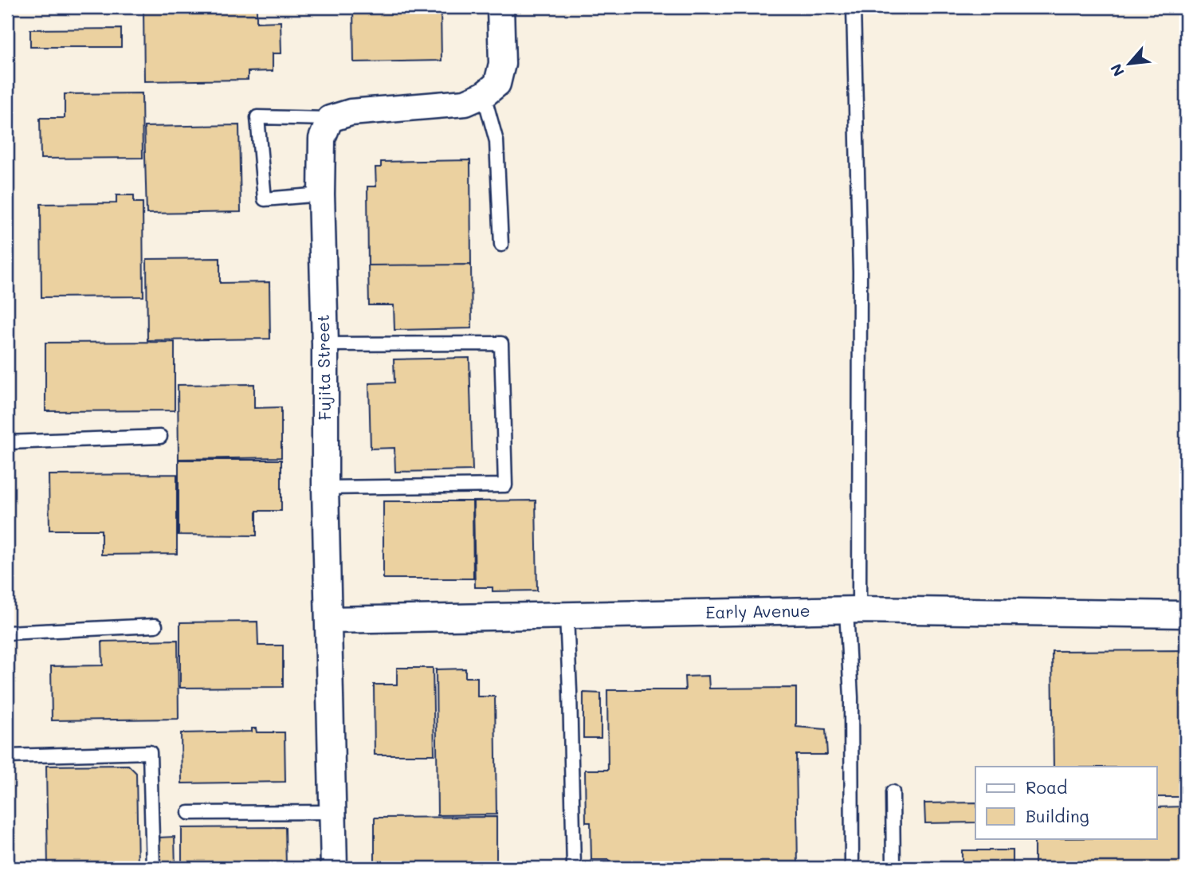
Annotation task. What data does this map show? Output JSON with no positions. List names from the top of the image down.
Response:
{
  "streets": {
    "street": ["Fujita Street", "Early Avenue"]
  },
  "crossings": [
    ["Fujita Street", "Early Avenue"]
  ],
  "legend": ["Road", "Building"],
  "north": "bottom left"
}
